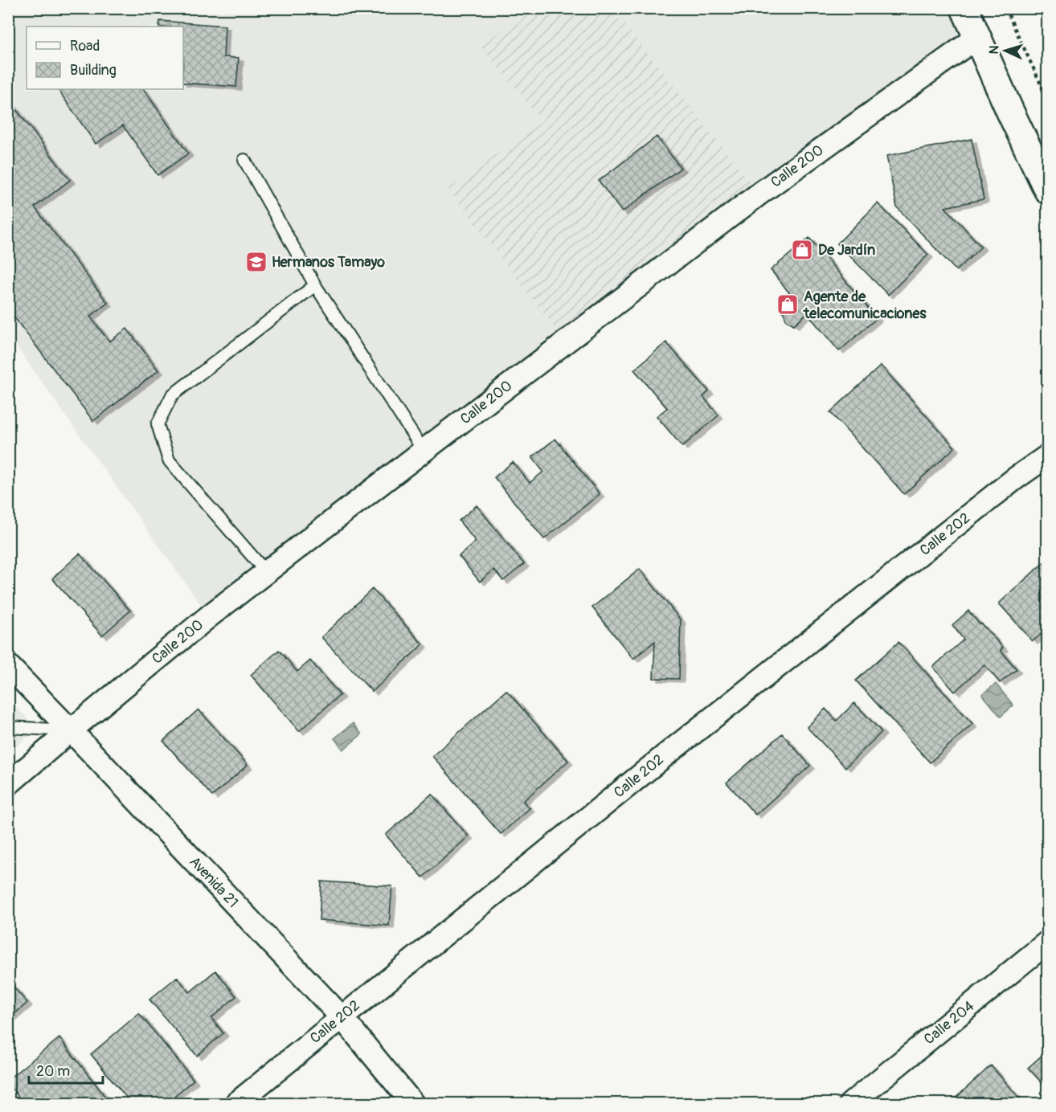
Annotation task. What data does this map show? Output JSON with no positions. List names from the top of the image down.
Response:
{
  "streets": {
    "street": [
      "Calle 200",
      "Calle 202",
      "Avenida 21",
      "Calle 204"
    ]
  },
  "crossings": [
    ["Calle 200", "Avenida 21"],
    ["Calle 202", "Avenida 21"]
  ],
  "places": {
    "shop": ["De Jardín", "Agente de telecomunicaciones"],
    "school or university": ["Hermanos Tamayo"]
  },
  "legend": ["Road", "Building"],
  "scale_bar": "20 m",
  "north": "left"
}
